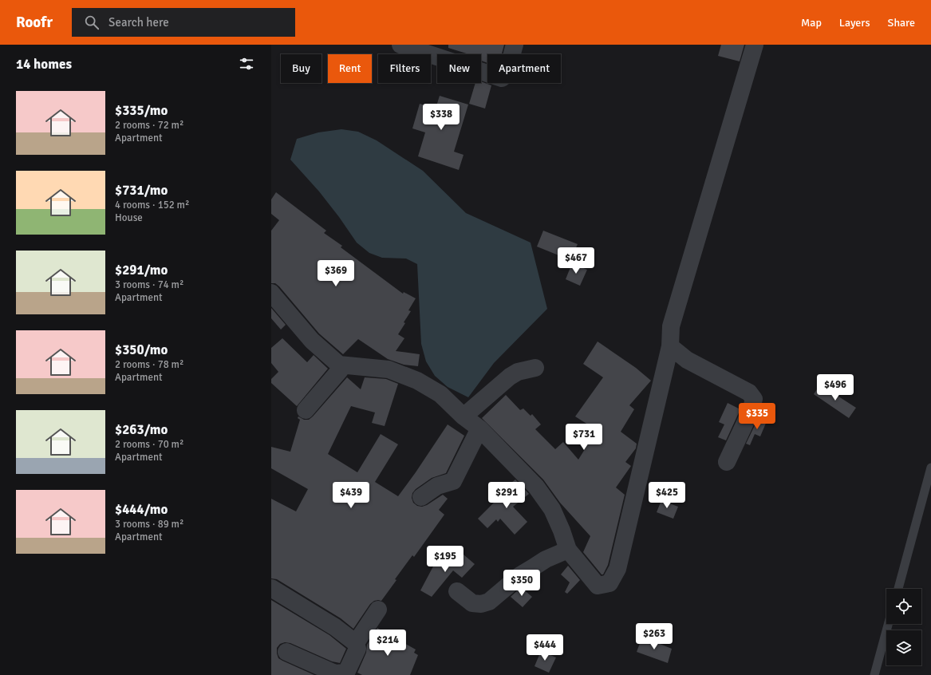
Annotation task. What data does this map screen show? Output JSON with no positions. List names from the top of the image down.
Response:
{
  "page": {
    "header": "Roofr",
    "search": "Search here",
    "nav": ["Map", "Layers", "Share"],
    "heading": "14 homes",
    "chip": [
      "Buy",
      "Rent",
      "Filters",
      "New",
      "Apartment"
    ],
    "list": [
      {
        "name": "$335/mo",
        "note": "2 rooms · 72 m² · Apartment"
      },
      {
        "name": "$731/mo",
        "note": "4 rooms · 152 m² · House"
      },
      {
        "name": "$291/mo",
        "note": "3 rooms · 74 m² · Apartment"
      },
      {
        "name": "$350/mo",
        "note": "2 rooms · 78 m² · Apartment"
      },
      {
        "name": "$263/mo",
        "note": "2 rooms · 70 m² · Apartment"
      },
      {
        "name": "$444/mo",
        "note": "3 rooms · 89 m² · Apartment"
      }
    ],
    "price": [
      "$338",
      "$467",
      "$369",
      "$496",
      "$335",
      "$731",
      "$439",
      "$291",
      "$425",
      "$195",
      "$350",
      "$263",
      "$214",
      "$444"
    ]
  }
}
